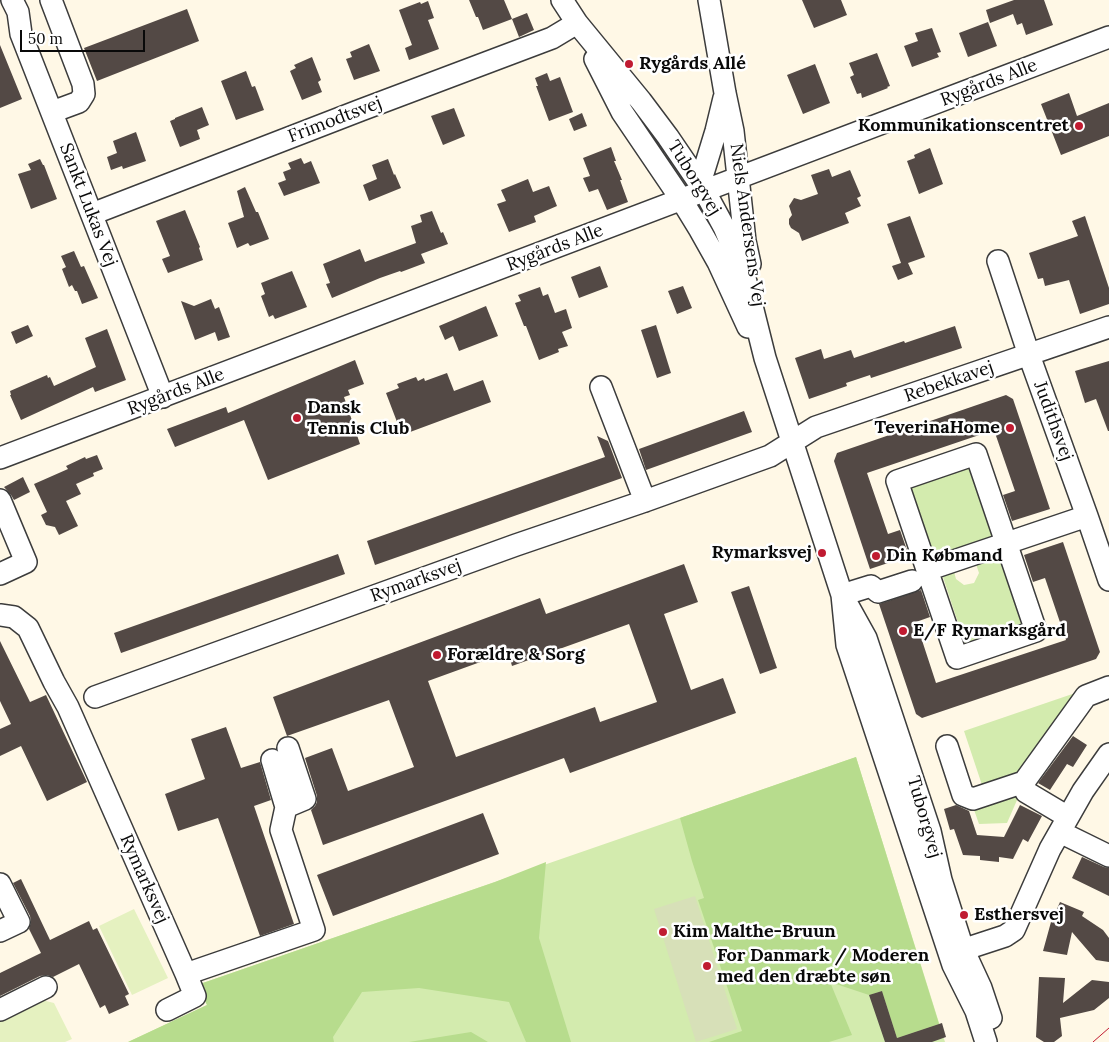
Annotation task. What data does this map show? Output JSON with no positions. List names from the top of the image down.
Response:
{
  "streets": {
    "street": [
      "Rygårds Alle",
      "Frimodtsvej",
      "Tuborgvej",
      "Sankt Lukas Vej",
      "Niels Andersens Vej",
      "Rebekkavej",
      "Judithsvej",
      "Rymarksvej"
    ]
  },
  "crossings": [
    ["Rygårds Alle", "Tuborgvej"],
    ["Rygårds Alle", "Sankt Lukas Vej"],
    ["Rygårds Alle", "Niels Andersens Vej"],
    ["Frimodtsvej", "Tuborgvej"],
    ["Frimodtsvej", "Sankt Lukas Vej"],
    ["Tuborgvej", "Niels Andersens Vej"],
    ["Tuborgvej", "Rebekkavej"],
    ["Tuborgvej", "Rymarksvej"],
    ["Rebekkavej", "Judithsvej"],
    ["Rebekkavej", "Rymarksvej"]
  ],
  "places": [
    "Rygårds Allé",
    "Kommunikationscentret",
    "Dansk Tennis Club",
    "TeverinaHome",
    "Rymarksvej",
    "Din Købmand",
    "E/F Rymarksgård",
    "Forældre & Sorg",
    "Esthersvej",
    "Kim Malthe-Bruun",
    "For Danmark / Moderen med den dræbte søn"
  ],
  "scale_bar": "50 m"
}
